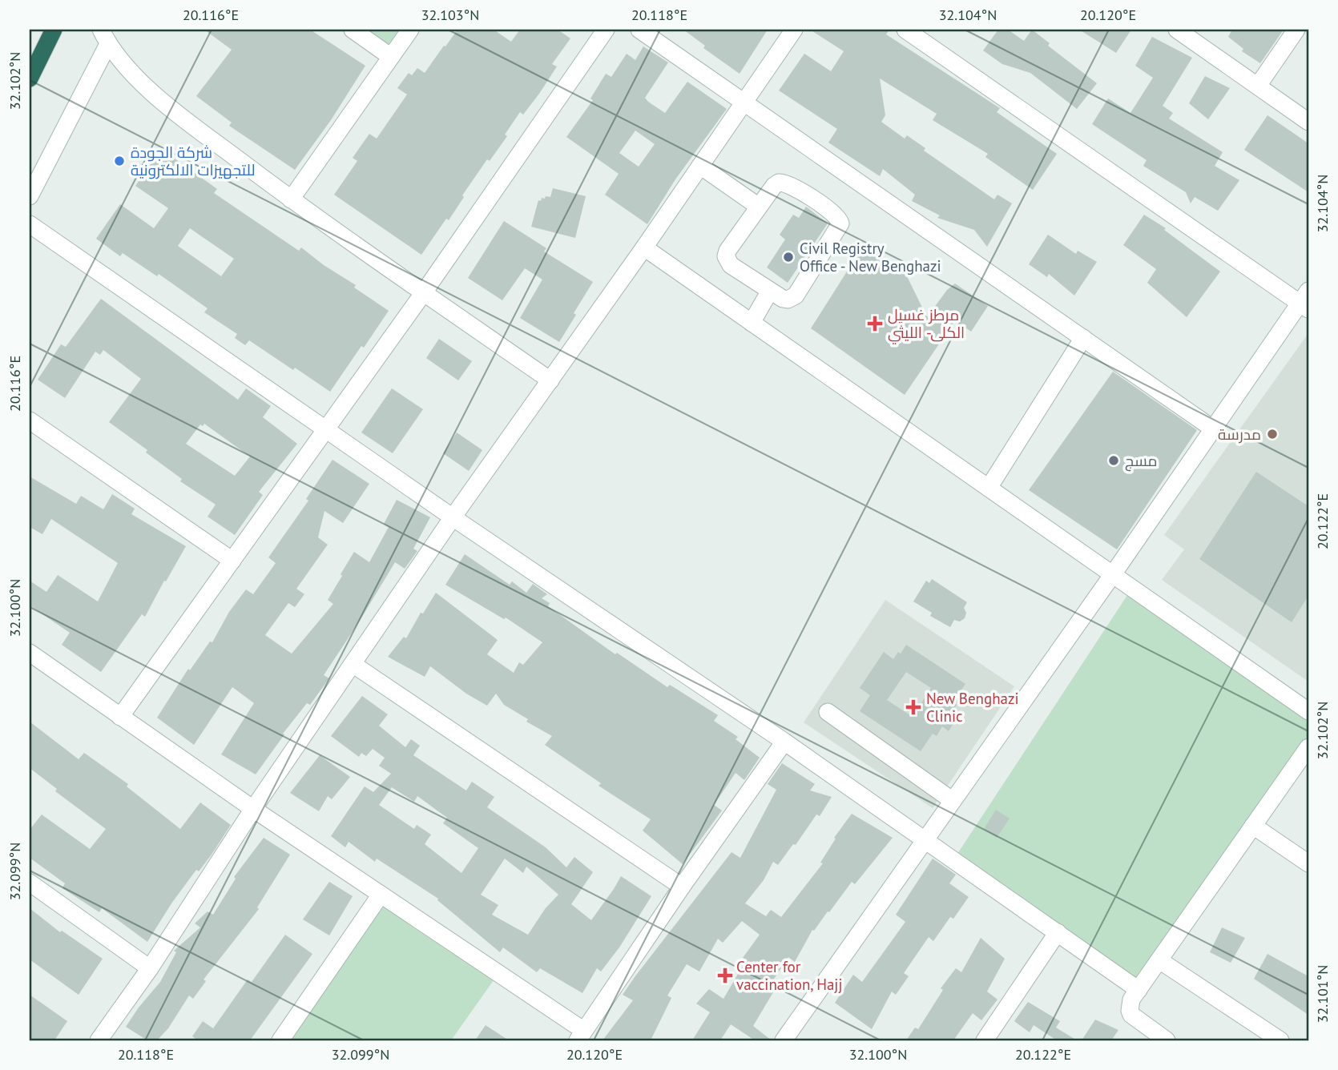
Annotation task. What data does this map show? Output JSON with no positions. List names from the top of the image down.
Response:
{
  "places": {
    "other": [
      "شركة الجودة للتجهيزات الالكترونية",
      "Civil Registry Office - New Benghazi",
      "مدرسة",
      "مسج"
    ],
    "health": ["مرطز غسيل الكلى- الليثي", "New Benghazi Clinic", "Center for vaccination, Hajj"]
  },
  "coordinates": [
    "20.116°E",
    "32.103°N",
    "20.118°E",
    "32.104°N",
    "20.120°E",
    "32.102°N",
    "20.122°E",
    "32.100°N",
    "32.099°N",
    "32.101°N"
  ]
}
